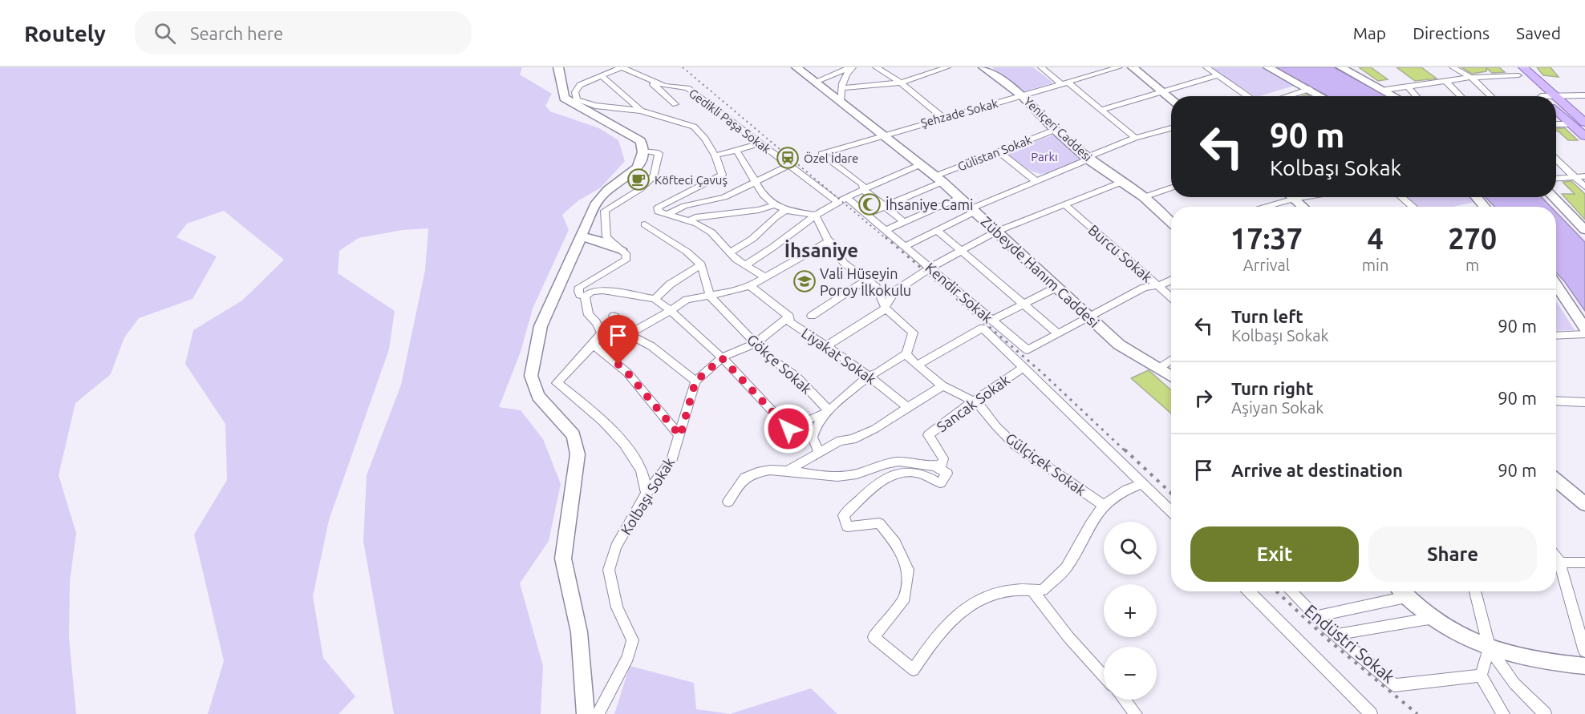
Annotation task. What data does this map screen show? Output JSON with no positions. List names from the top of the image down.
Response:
{
  "streets": {
    "street": [
      "Şehzade Sokak",
      "Gedikli Paşa Sokak",
      "Yeniçeri Caddesi",
      "Gülistan Sokak",
      "Burcu Sokak",
      "Zübeyde Hanım Caddesi",
      "Kendir Sokak",
      "Liyakat Sokak",
      "Gökçe Sokak",
      "Sancak Sokak",
      "Gülçiçek Sokak",
      "Kolbaşı Sokak",
      "Endüstri Sokak"
    ]
  },
  "crossings": [
    ["Şehzade Sokak", "Yeniçeri Caddesi"],
    ["Şehzade Sokak", "Zübeyde Hanım Caddesi"],
    ["Yeniçeri Caddesi", "Gülistan Sokak"],
    ["Gülistan Sokak", "Zübeyde Hanım Caddesi"],
    ["Gülistan Sokak", "Kendir Sokak"],
    ["Sancak Sokak", "Gülçiçek Sokak"]
  ],
  "districts": ["İhsaniye"],
  "parks": ["Parkı"],
  "places": {
    "station": ["Özel İdare"],
    "cafe": ["Köfteci Çavuş"],
    "mosque": ["İhsaniye Cami"],
    "school or university": ["Vali Hüseyin Poroy İlkokulu"]
  },
  "page": {
    "header": "Routely",
    "search": "Search here",
    "nav": ["Map", "Directions", "Saved"],
    "turn": ["90 m", "Kolbaşı Sokak"],
    "eta": [
      "17:37",
      "Arrival",
      "4",
      "min",
      "270",
      "m"
    ],
    "list": [
      {
        "name": "Turn left",
        "note": "Kolbaşı Sokak",
        "value": "90 m"
      },
      {
        "name": "Turn right",
        "note": "Aşiyan Sokak",
        "value": "90 m"
      },
      {
        "name": "Arrive at destination",
        "value": "90 m"
      }
    ],
    "buttons": ["Exit", "Share"],
    "map_buttons": ["+", "−"]
  }
}
